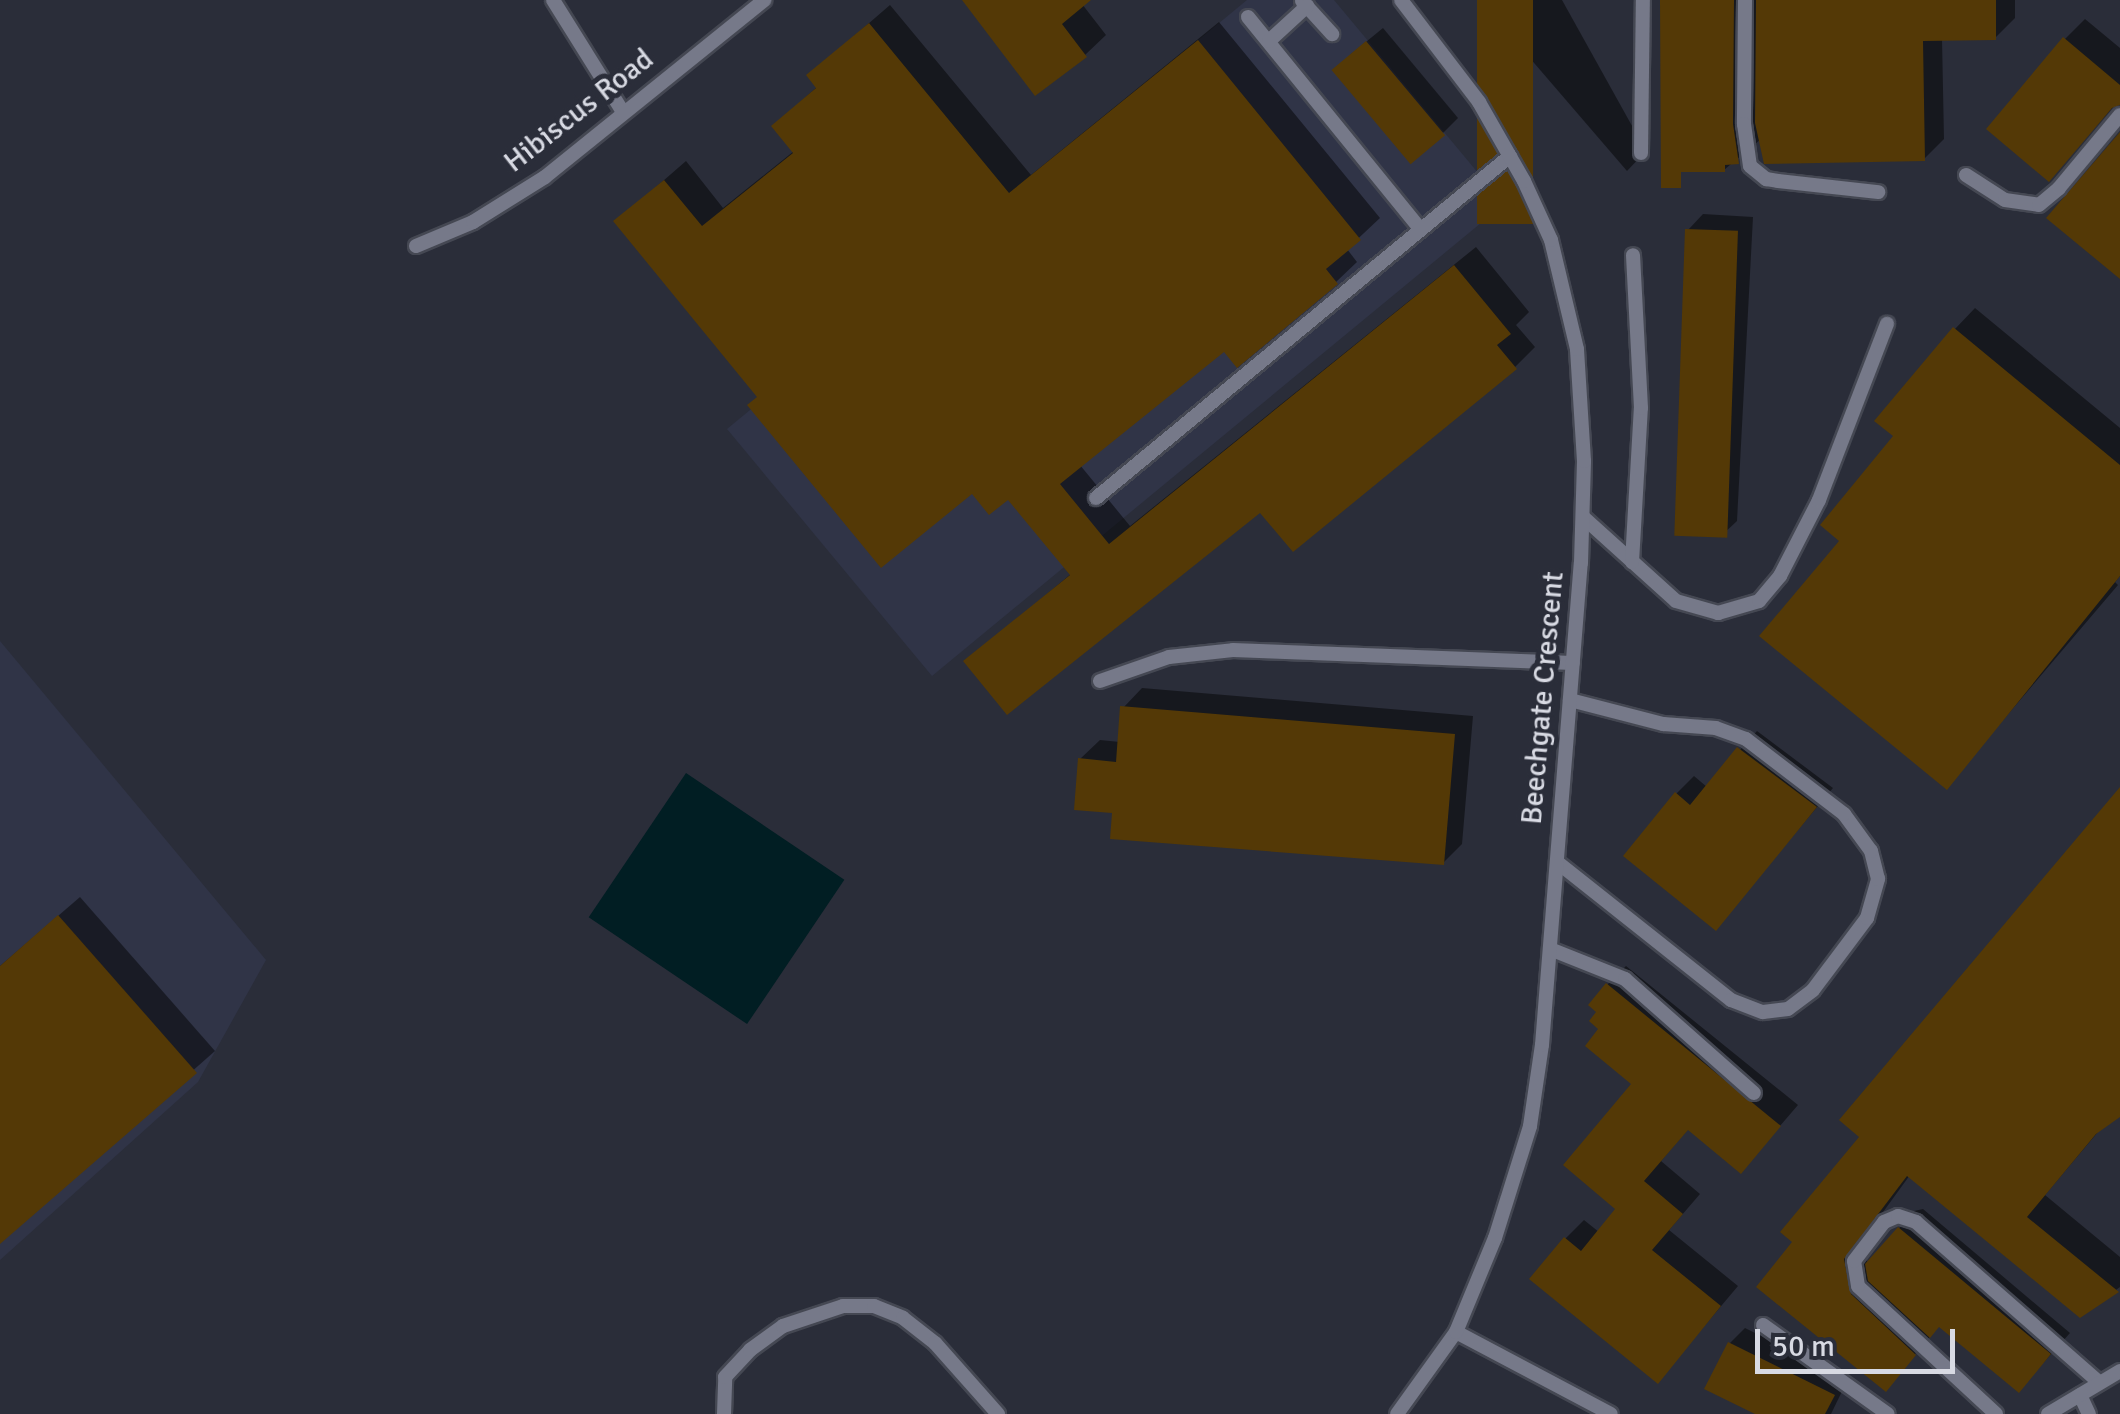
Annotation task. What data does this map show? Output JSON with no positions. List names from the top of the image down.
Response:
{
  "streets": {
    "lane": ["Hibiscus Road", "Beechgate Crescent"]
  },
  "scale_bar": "50 m"
}
